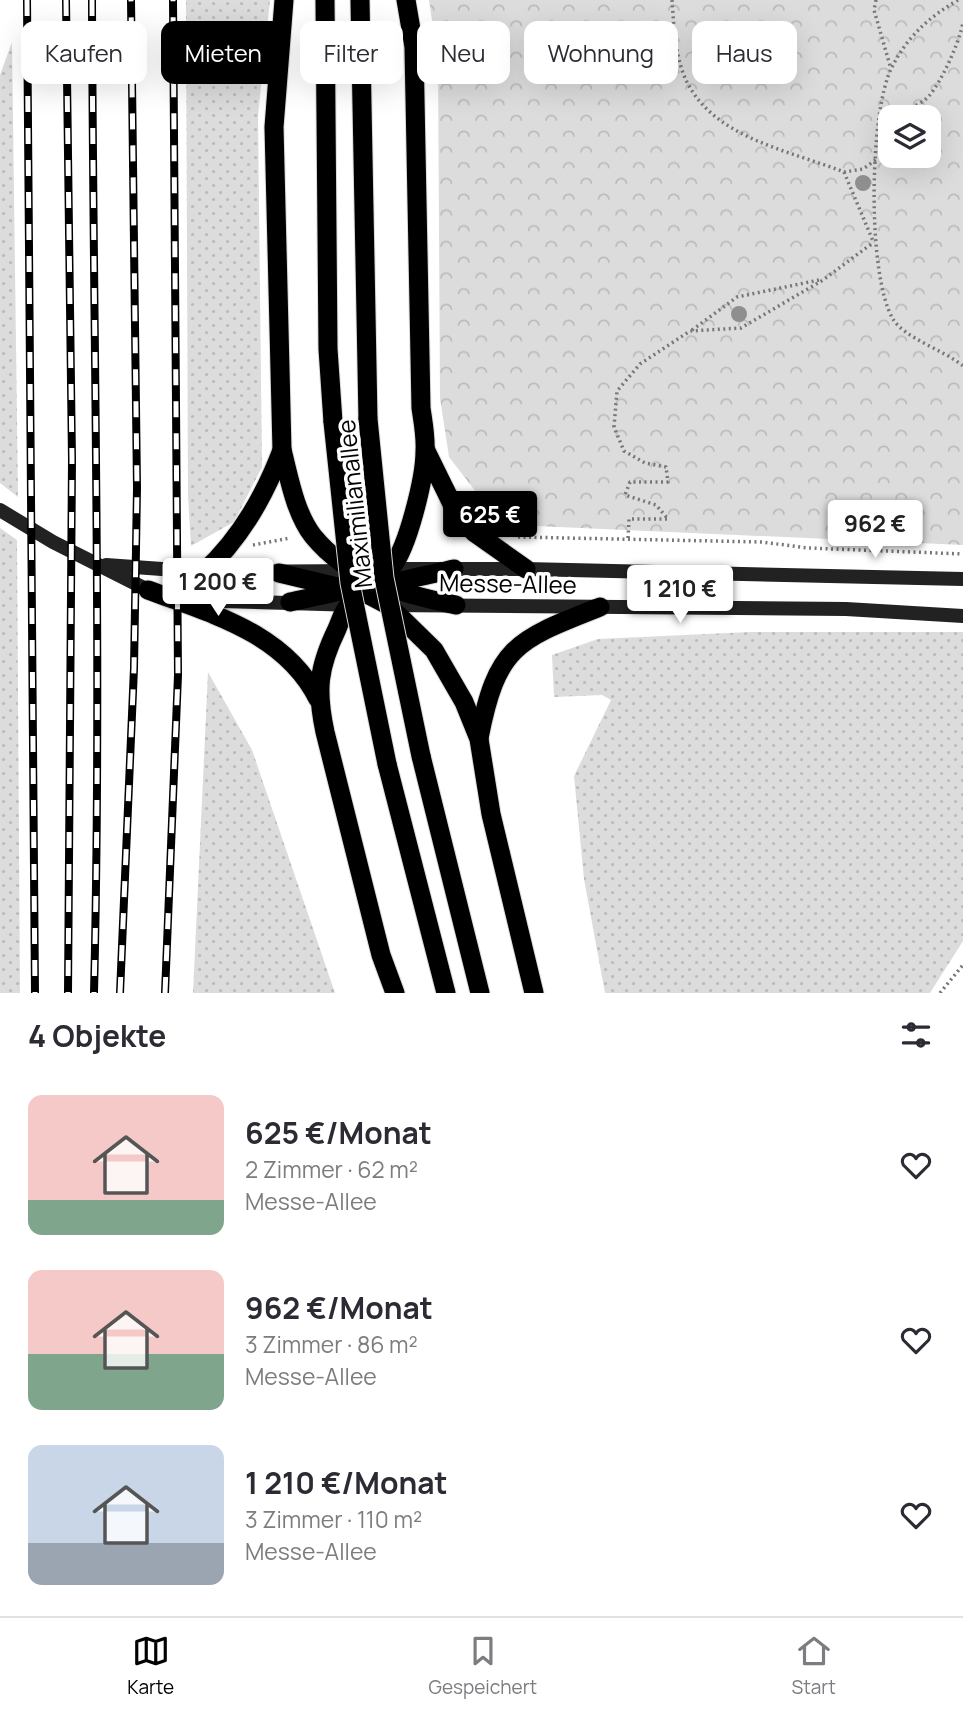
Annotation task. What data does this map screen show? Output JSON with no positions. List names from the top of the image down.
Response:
{
  "streets": {
    "highway": ["Maximilianallee"],
    "main road": ["Messe-Allee"]
  },
  "page": {
    "chip": [
      "Kaufen",
      "Mieten",
      "Filter",
      "Neu",
      "Wohnung",
      "Haus"
    ],
    "price": [
      "625 €",
      "962 €",
      "1 200 €",
      "1 210 €"
    ],
    "heading": "4 Objekte",
    "list": [
      {
        "name": "625 €/Monat",
        "note": "2 Zimmer · 62 m² · Messe-Allee"
      },
      {
        "name": "962 €/Monat",
        "note": "3 Zimmer · 86 m² · Messe-Allee"
      },
      {
        "name": "1 210 €/Monat",
        "note": "3 Zimmer · 110 m² · Messe-Allee"
      }
    ],
    "tabs": ["Karte", "Gespeichert", "Start"]
  }
}
